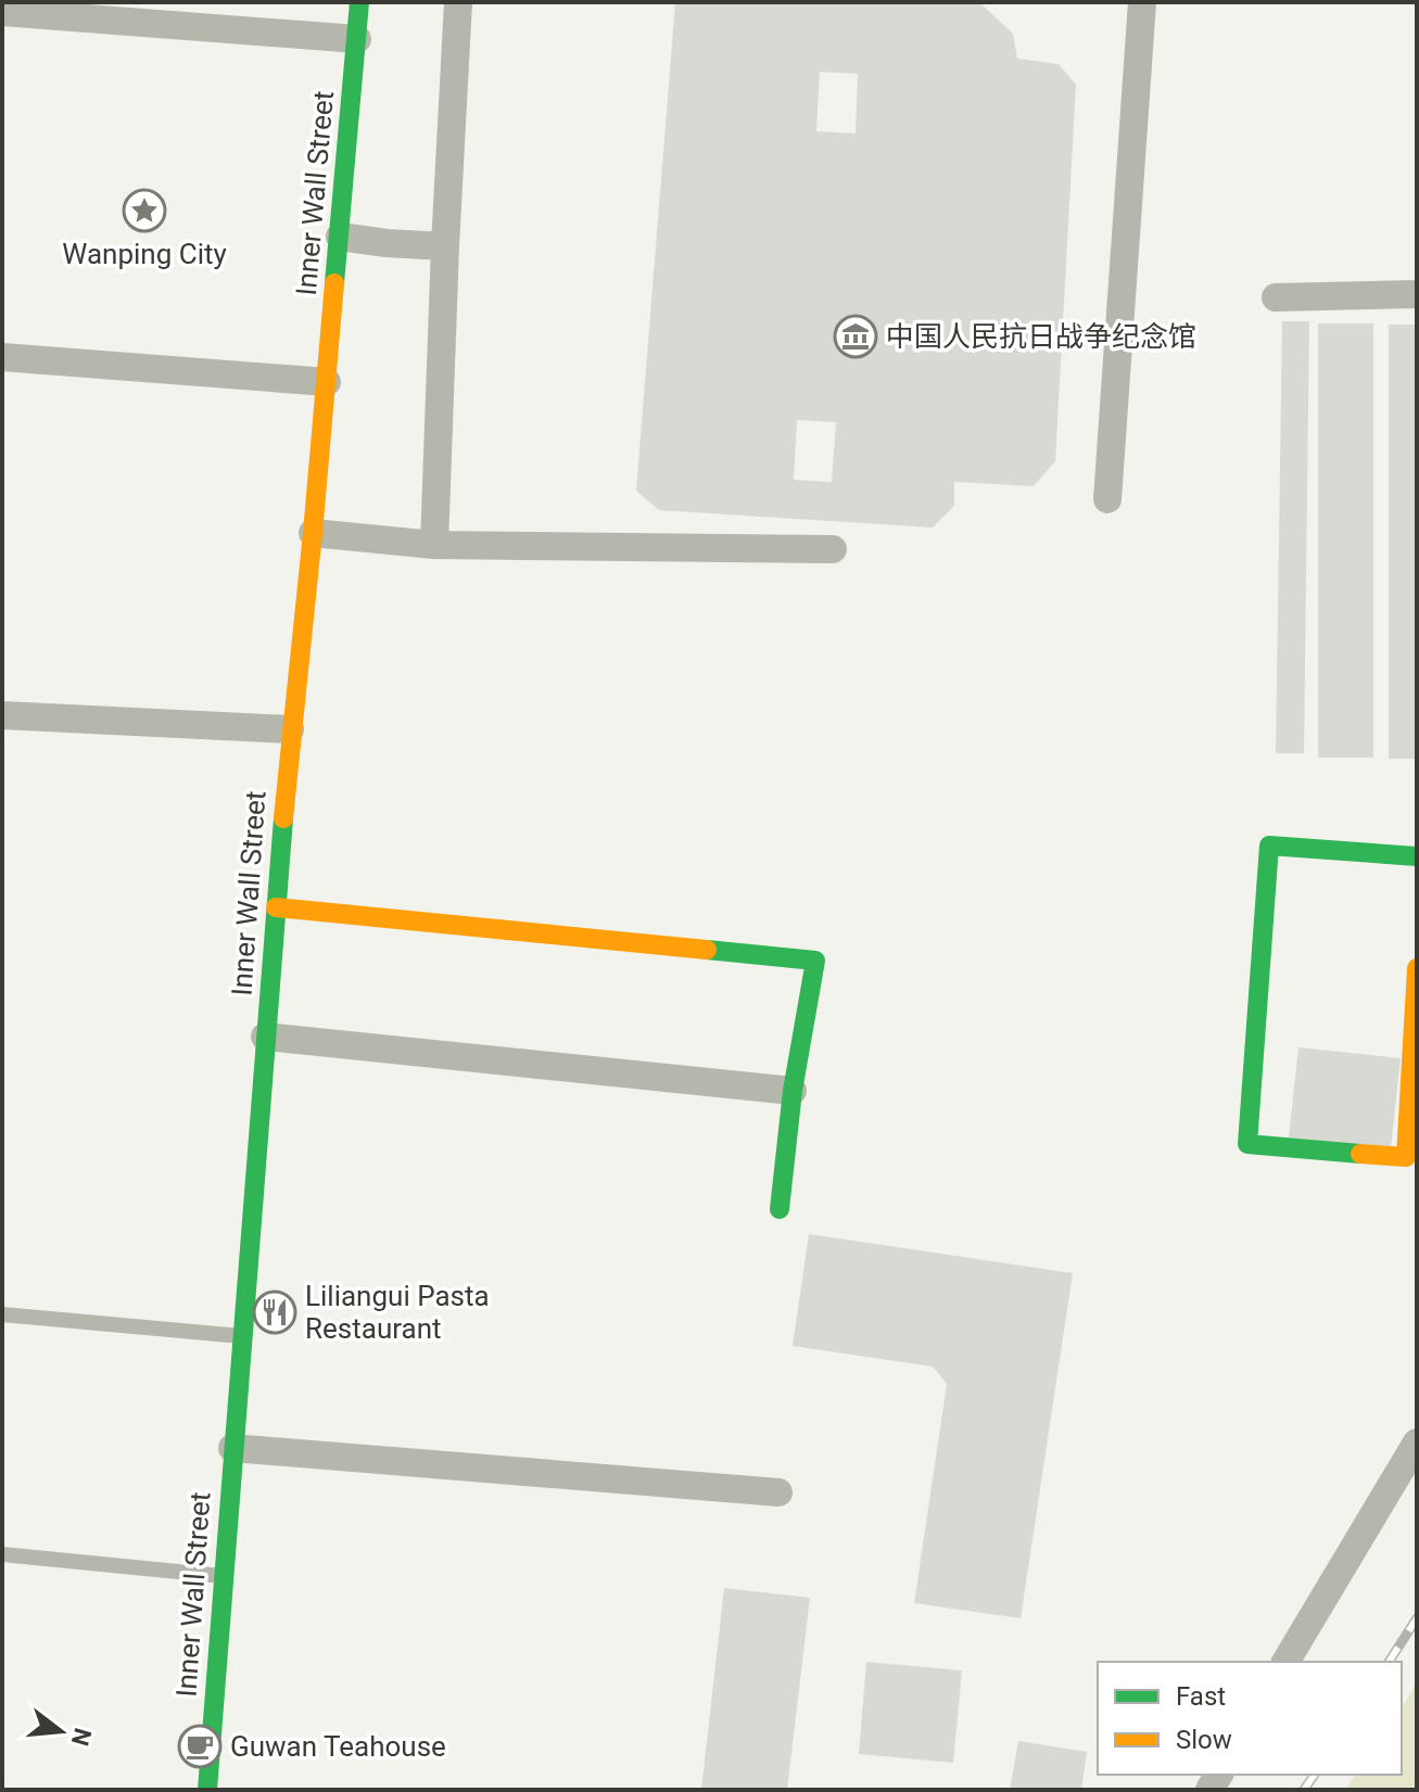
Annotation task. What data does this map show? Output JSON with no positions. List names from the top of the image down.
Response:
{
  "streets": {
    "street": ["Inner Wall Street"]
  },
  "places": {
    "place": ["Wanping City"],
    "museum": ["中国人民抗日战争纪念馆"],
    "restaurant": ["Liliangui Pasta Restaurant"],
    "cafe": ["Guwan Teahouse"]
  },
  "legend": ["Fast", "Slow"],
  "north": "right"
}
